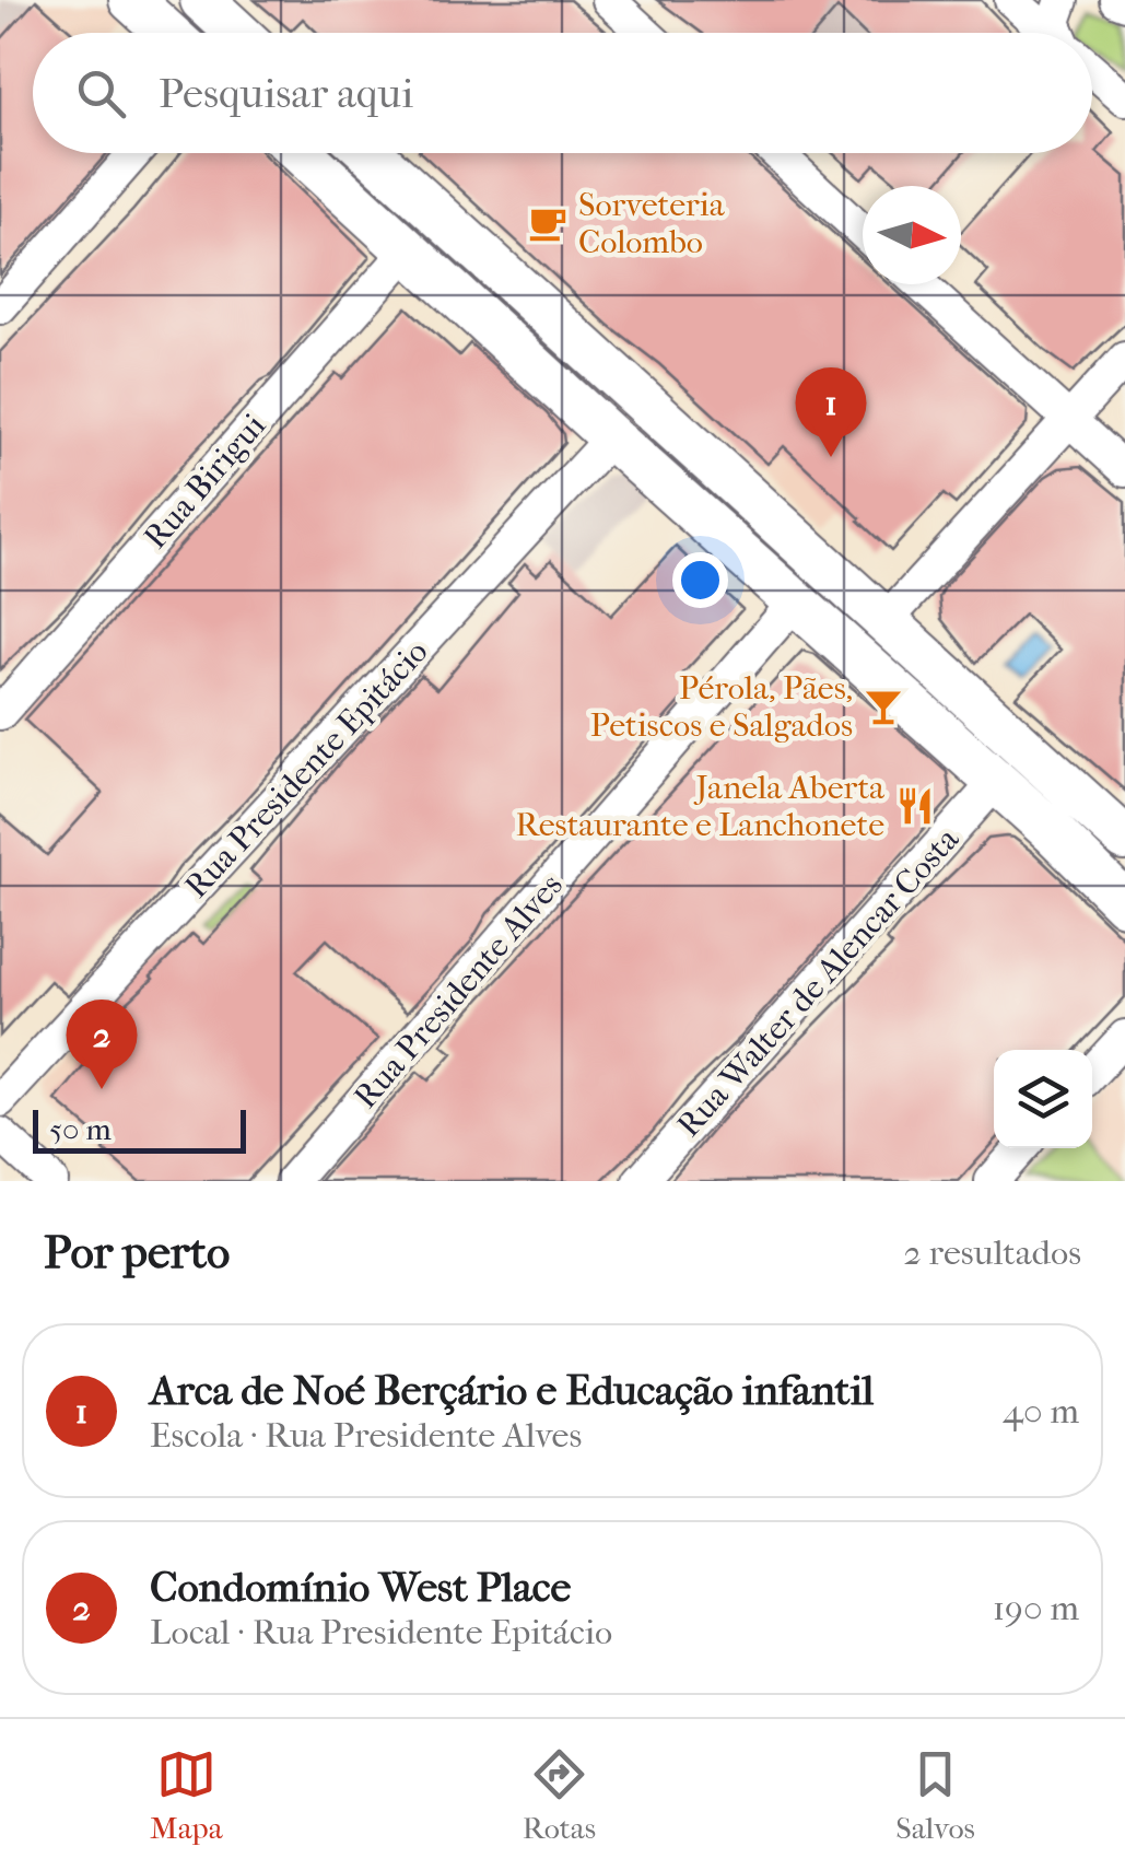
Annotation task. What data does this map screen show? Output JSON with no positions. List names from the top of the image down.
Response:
{
  "streets": {
    "street": [
      "Rua Birigui",
      "Rua Presidente Epitácio",
      "Rua Walter de Alencar Costa",
      "Rua Presidente Alves"
    ]
  },
  "places": {
    "cafe": ["Sorveteria Colombo"],
    "bar": ["Pérola, Pães, Petiscos e Salgados"],
    "restaurant": ["Janela Aberta Restaurante e Lanchonete"]
  },
  "scale_bar": "50 m",
  "north": "right",
  "page": {
    "search": "Pesquisar aqui",
    "pins": ["1", "2"],
    "scale": "50 m",
    "heading": ["Por perto", "2 resultados"],
    "list": [
      {
        "mark": "1",
        "name": "Arca de Noé Berçário e Educação infantil",
        "note": "Escola · Rua Presidente Alves",
        "value": "40 m"
      },
      {
        "mark": "2",
        "name": "Condomínio West Place",
        "note": "Local · Rua Presidente Epitácio",
        "value": "190 m"
      }
    ],
    "nav": ["Mapa", "Rotas", "Salvos"]
  }
}
